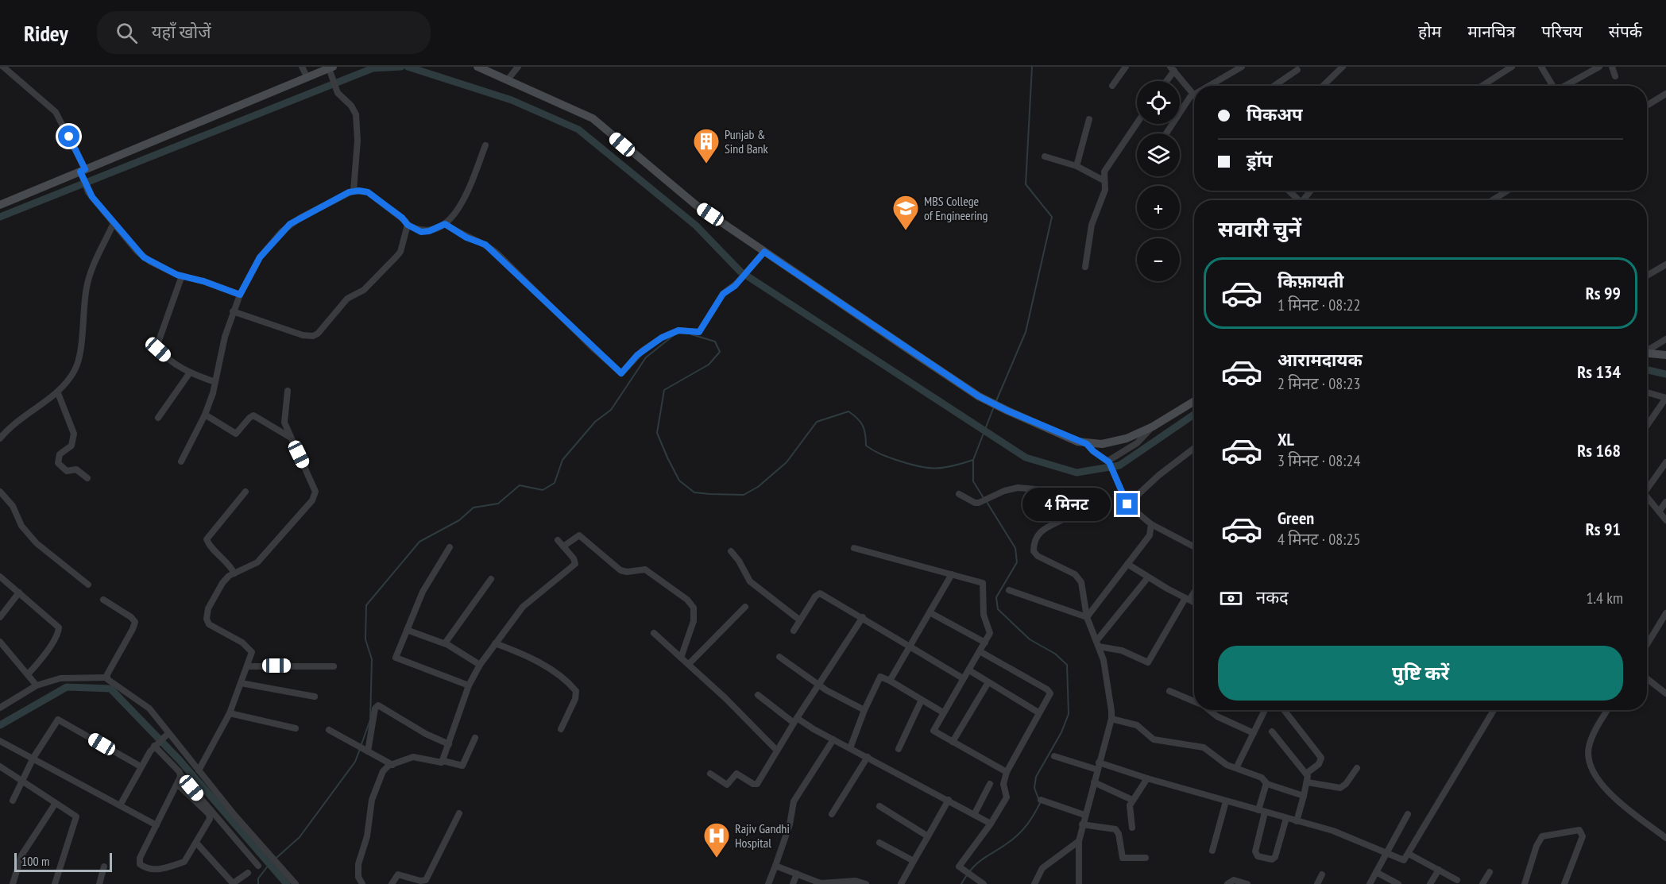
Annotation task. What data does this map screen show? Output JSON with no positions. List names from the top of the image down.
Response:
{
  "places": {
    "building": ["Punjab & Sind Bank"],
    "school or university": ["MBS College of Engineering"],
    "hospital": ["Rajiv Gandhi Hospital"]
  },
  "scale_bar": "100 m",
  "page": {
    "header": "Ridey",
    "search": "यहाँ खोजें",
    "nav": [
      "होम",
      "मानचित्र",
      "परिचय",
      "संपर्क"
    ],
    "map_buttons": ["+", "−"],
    "banner": ["पिकअप", "ड्रॉप"],
    "heading": "सवारी चुनें",
    "list": [
      {
        "name": "किफ़ायती",
        "note": "1 मिनट · 08:22",
        "value": "Rs 99"
      },
      {
        "name": "आरामदायक",
        "note": "2 मिनट · 08:23",
        "value": "Rs 134"
      },
      {
        "name": "XL",
        "note": "3 मिनट · 08:24",
        "value": "Rs 168"
      },
      {
        "name": "Green",
        "note": "4 मिनट · 08:25",
        "value": "Rs 91"
      }
    ],
    "bubble": "4 मिनट",
    "pay": ["नकद", "1.4 km"],
    "buttons": "पुष्टि करें",
    "scale": "100 m"
  }
}
